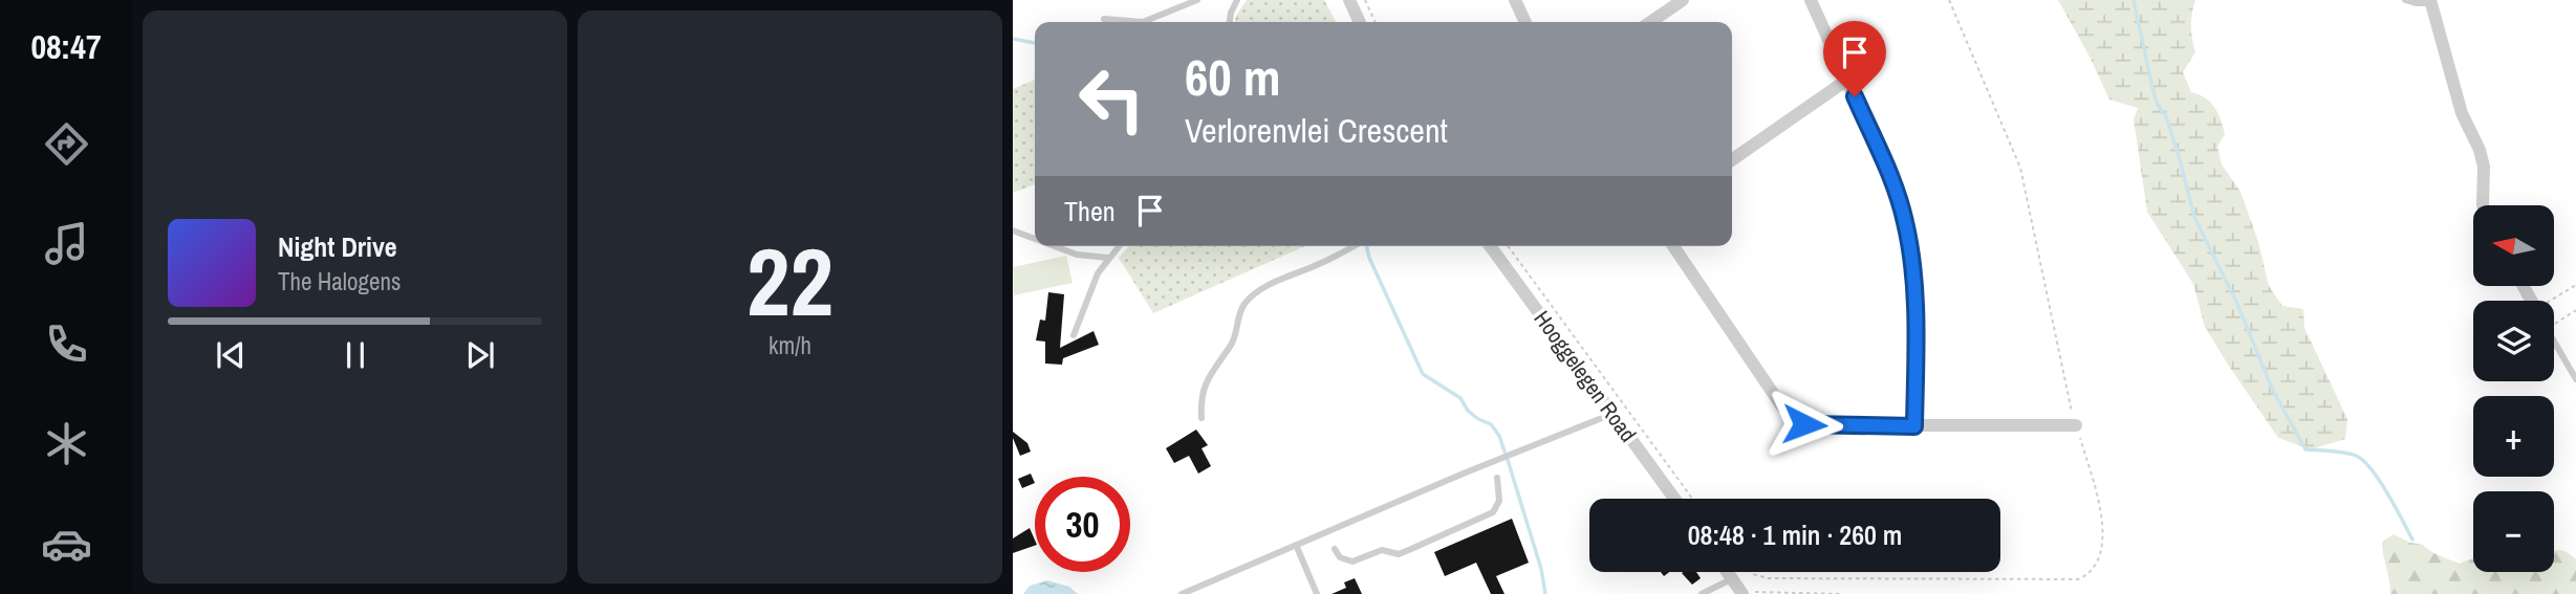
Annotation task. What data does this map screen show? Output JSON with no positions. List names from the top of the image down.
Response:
{
  "streets": {
    "street": ["Hooggelegen Road"]
  },
  "north": "left",
  "page": {
    "tabs": "08:47",
    "tile": ["22", "km/h"],
    "turn": ["60 m", "Verlorenvlei Crescent"],
    "then": "Then",
    "map_buttons": ["+", "−"],
    "song": ["Night Drive", "The Halogens"],
    "limit": "30",
    "trip": "08:48 · 1 min · 260 m"
  }
}
